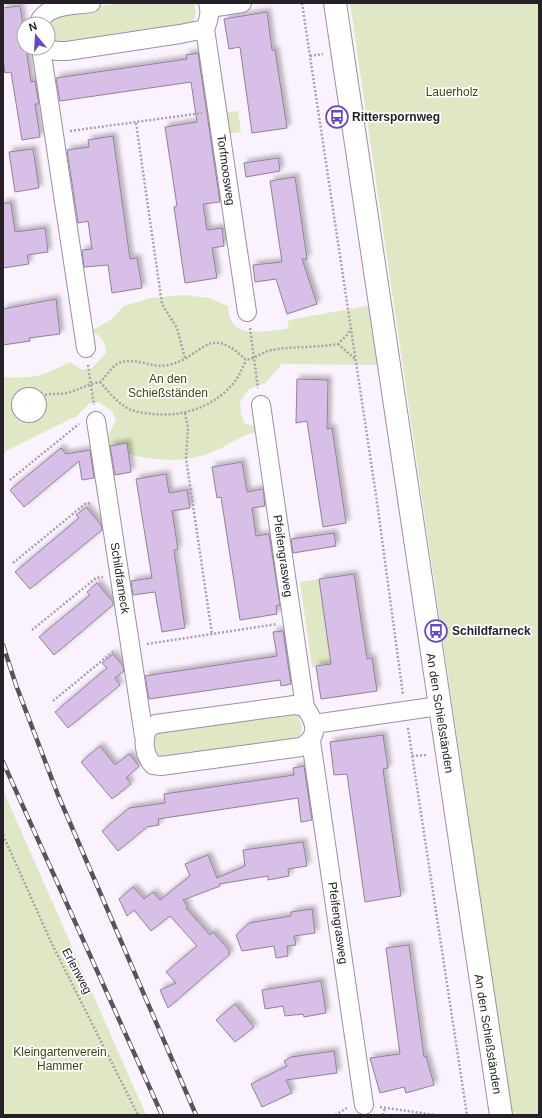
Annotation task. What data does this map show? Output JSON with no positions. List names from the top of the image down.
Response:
{
  "streets": {
    "street": [
      "Torfmoosweg",
      "Pfeifengrasweg",
      "Schildfarneck",
      "An den Schießständen"
    ],
    "path": ["Erlenweg"]
  },
  "crossings": [
    ["Pfeifengrasweg", "Schildfarneck"]
  ],
  "parks": ["Lauerholz", "An den Schießständen", "Kleingartenverein Hammer"],
  "places": {
    "bus stop": ["Ritterspornweg", "Schildfarneck"]
  },
  "north": "top"
}
